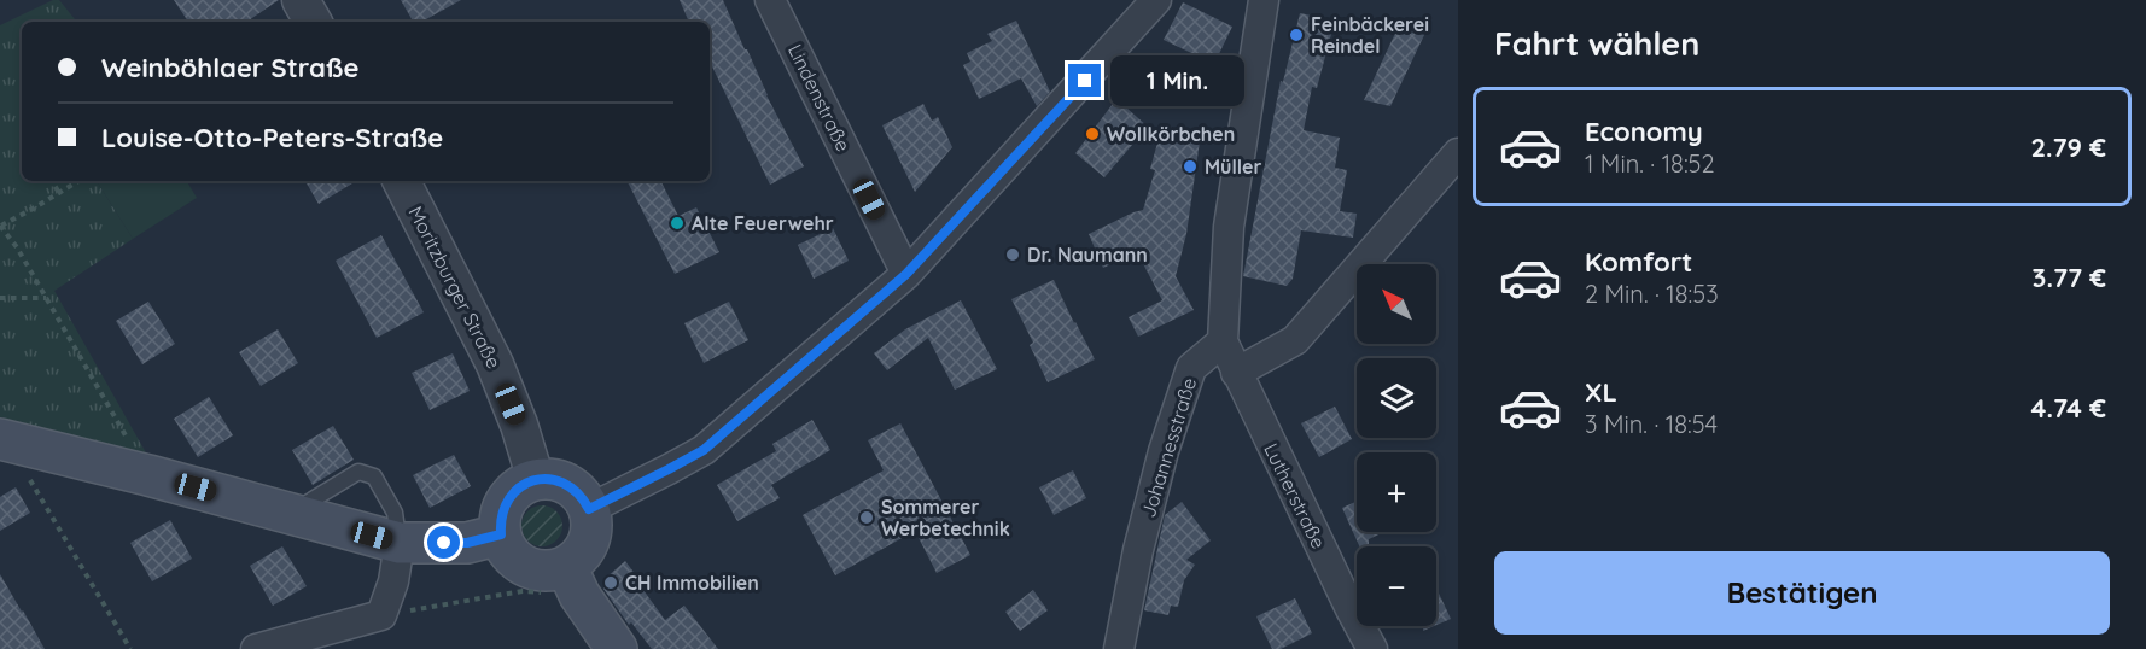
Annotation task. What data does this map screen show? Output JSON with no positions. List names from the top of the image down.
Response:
{
  "streets": {
    "street": [
      "Lindenstraße",
      "Moritzburger Straße",
      "Johannesstraße",
      "Lutherstraße"
    ]
  },
  "crossings": [
    ["Johannesstraße", "Lutherstraße"]
  ],
  "places": [
    "Feinbäckerei Reindel",
    "Wollkörbchen",
    "Müller",
    "Alte Feuerwehr",
    "Dr. Naumann",
    "Sommerer Werbetechnik",
    "CH Immobilien"
  ],
  "north": "top left",
  "page": {
    "heading": "Fahrt wählen",
    "banner": ["Weinböhlaer Straße", "Louise-Otto-Peters-Straße"],
    "bubble": "1 Min.",
    "list": [
      {
        "name": "Economy",
        "note": "1 Min. · 18:52",
        "value": "2.79 €"
      },
      {
        "name": "Komfort",
        "note": "2 Min. · 18:53",
        "value": "3.77 €"
      },
      {
        "name": "XL",
        "note": "3 Min. · 18:54",
        "value": "4.74 €"
      }
    ],
    "map_buttons": ["+", "−"],
    "buttons": "Bestätigen"
  }
}
